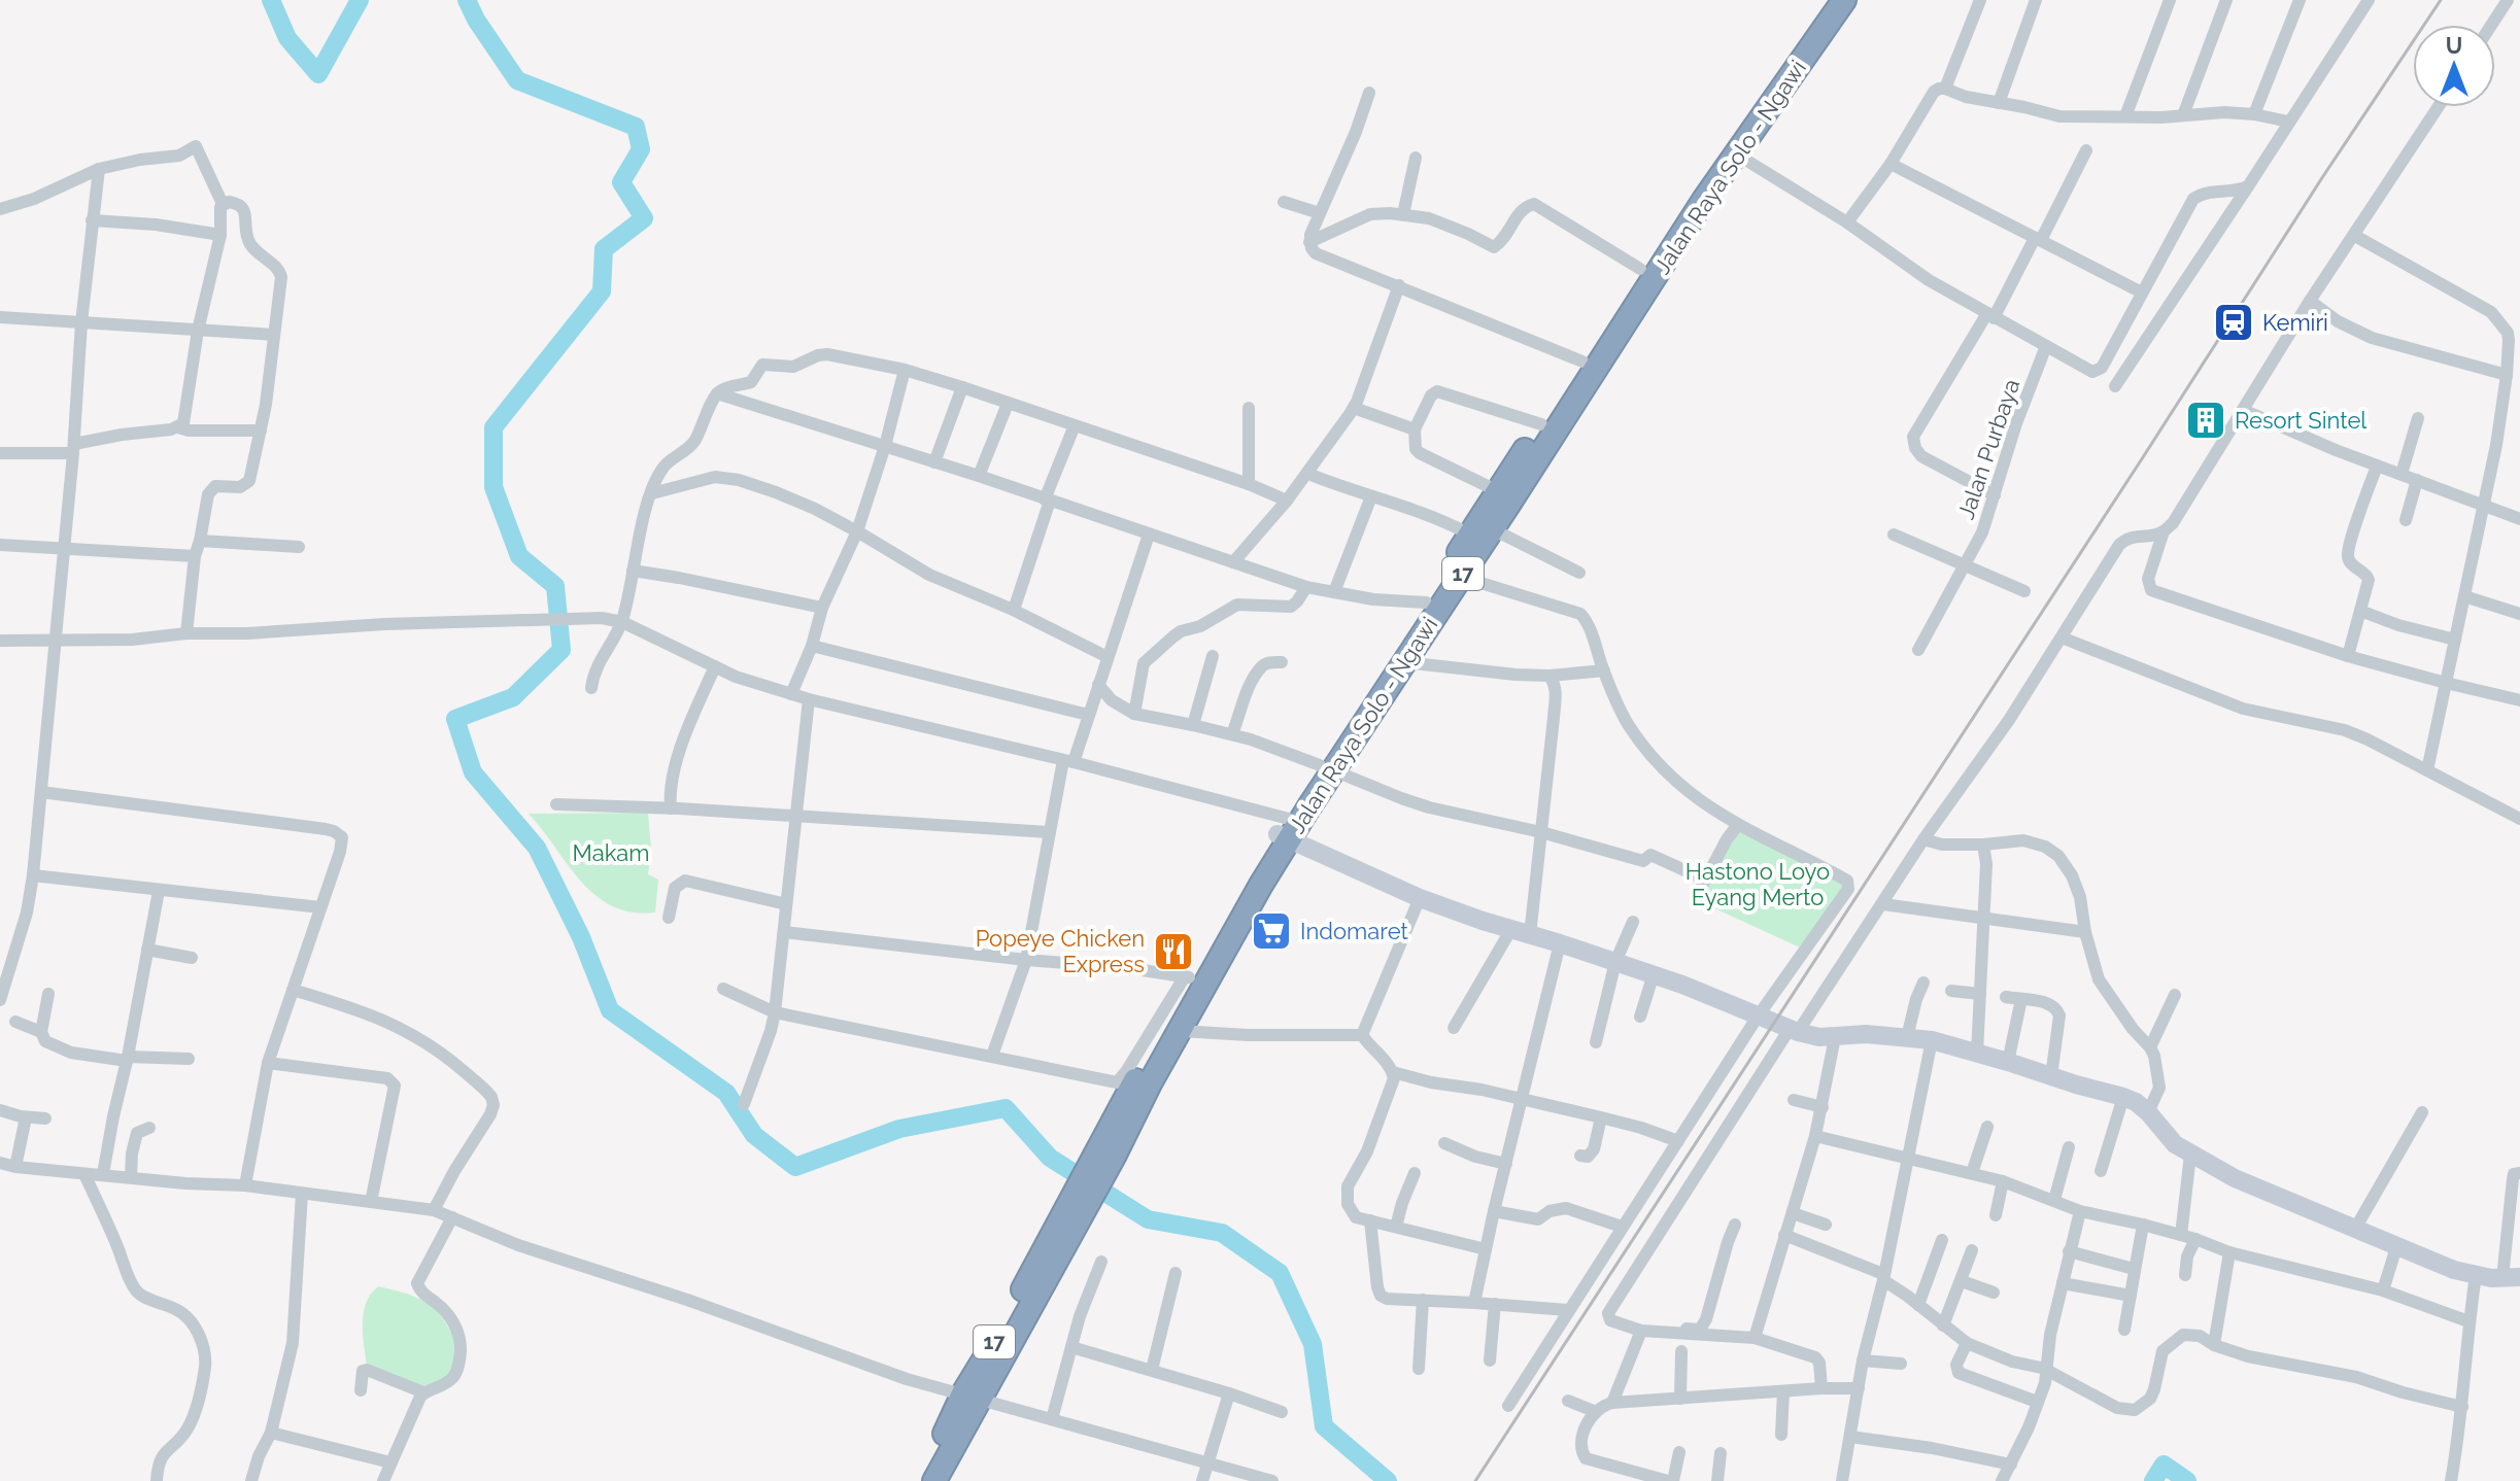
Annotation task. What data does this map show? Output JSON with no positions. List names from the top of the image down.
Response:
{
  "streets": {
    "highway": ["Jalan Raya Solo - Ngawi", "17"],
    "street": ["Jalan Purbaya"]
  },
  "parks": ["Makam", "Hastono Loyo Eyang Merto"],
  "places": {
    "station": ["Kemiri"],
    "building": ["Resort Sintel"],
    "supermarket": ["Indomaret"],
    "restaurant": ["Popeye Chicken Express"]
  },
  "north": "top"
}
